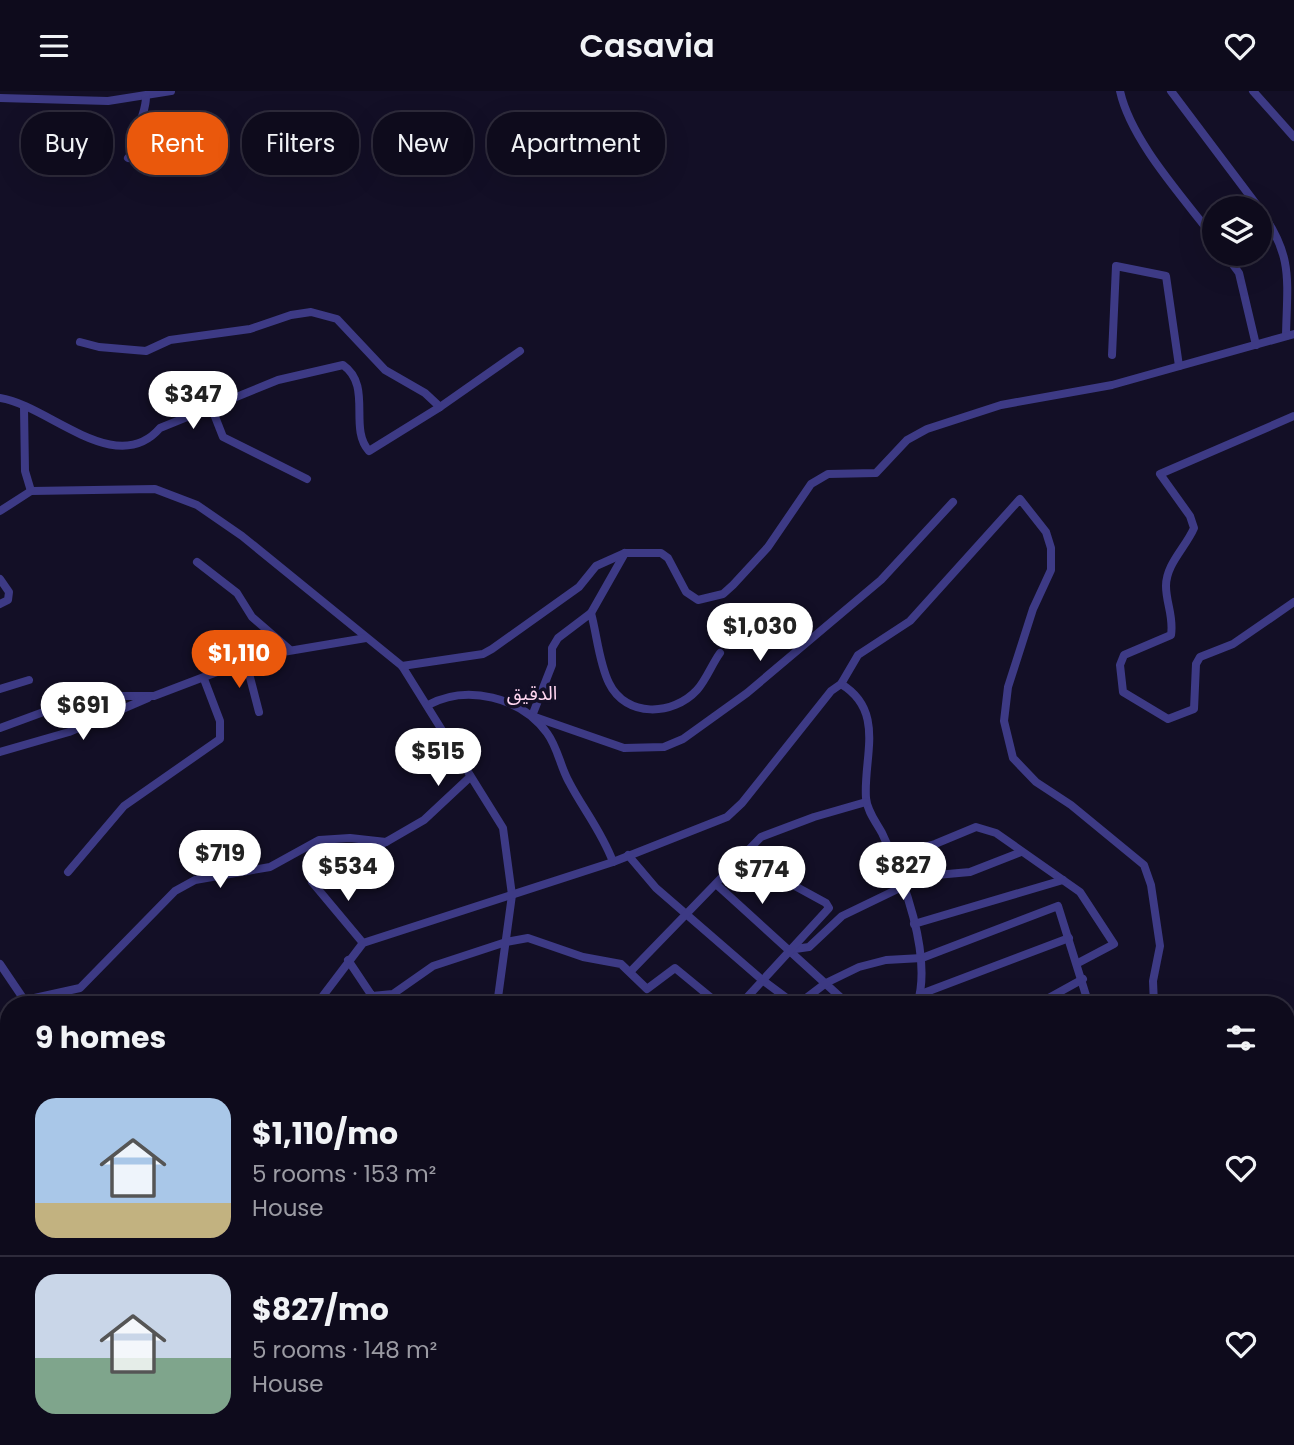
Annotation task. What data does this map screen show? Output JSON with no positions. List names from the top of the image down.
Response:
{
  "districts": ["الدقيق"],
  "page": {
    "header": "Casavia",
    "chip": [
      "Buy",
      "Rent",
      "Filters",
      "New",
      "Apartment"
    ],
    "price": [
      "$347",
      "$1,030",
      "$1,110",
      "$691",
      "$515",
      "$719",
      "$827",
      "$534",
      "$774"
    ],
    "heading": "9 homes",
    "list": [
      {
        "name": "$1,110/mo",
        "note": "5 rooms · 153 m² · House"
      },
      {
        "name": "$827/mo",
        "note": "5 rooms · 148 m² · House"
      }
    ]
  }
}
